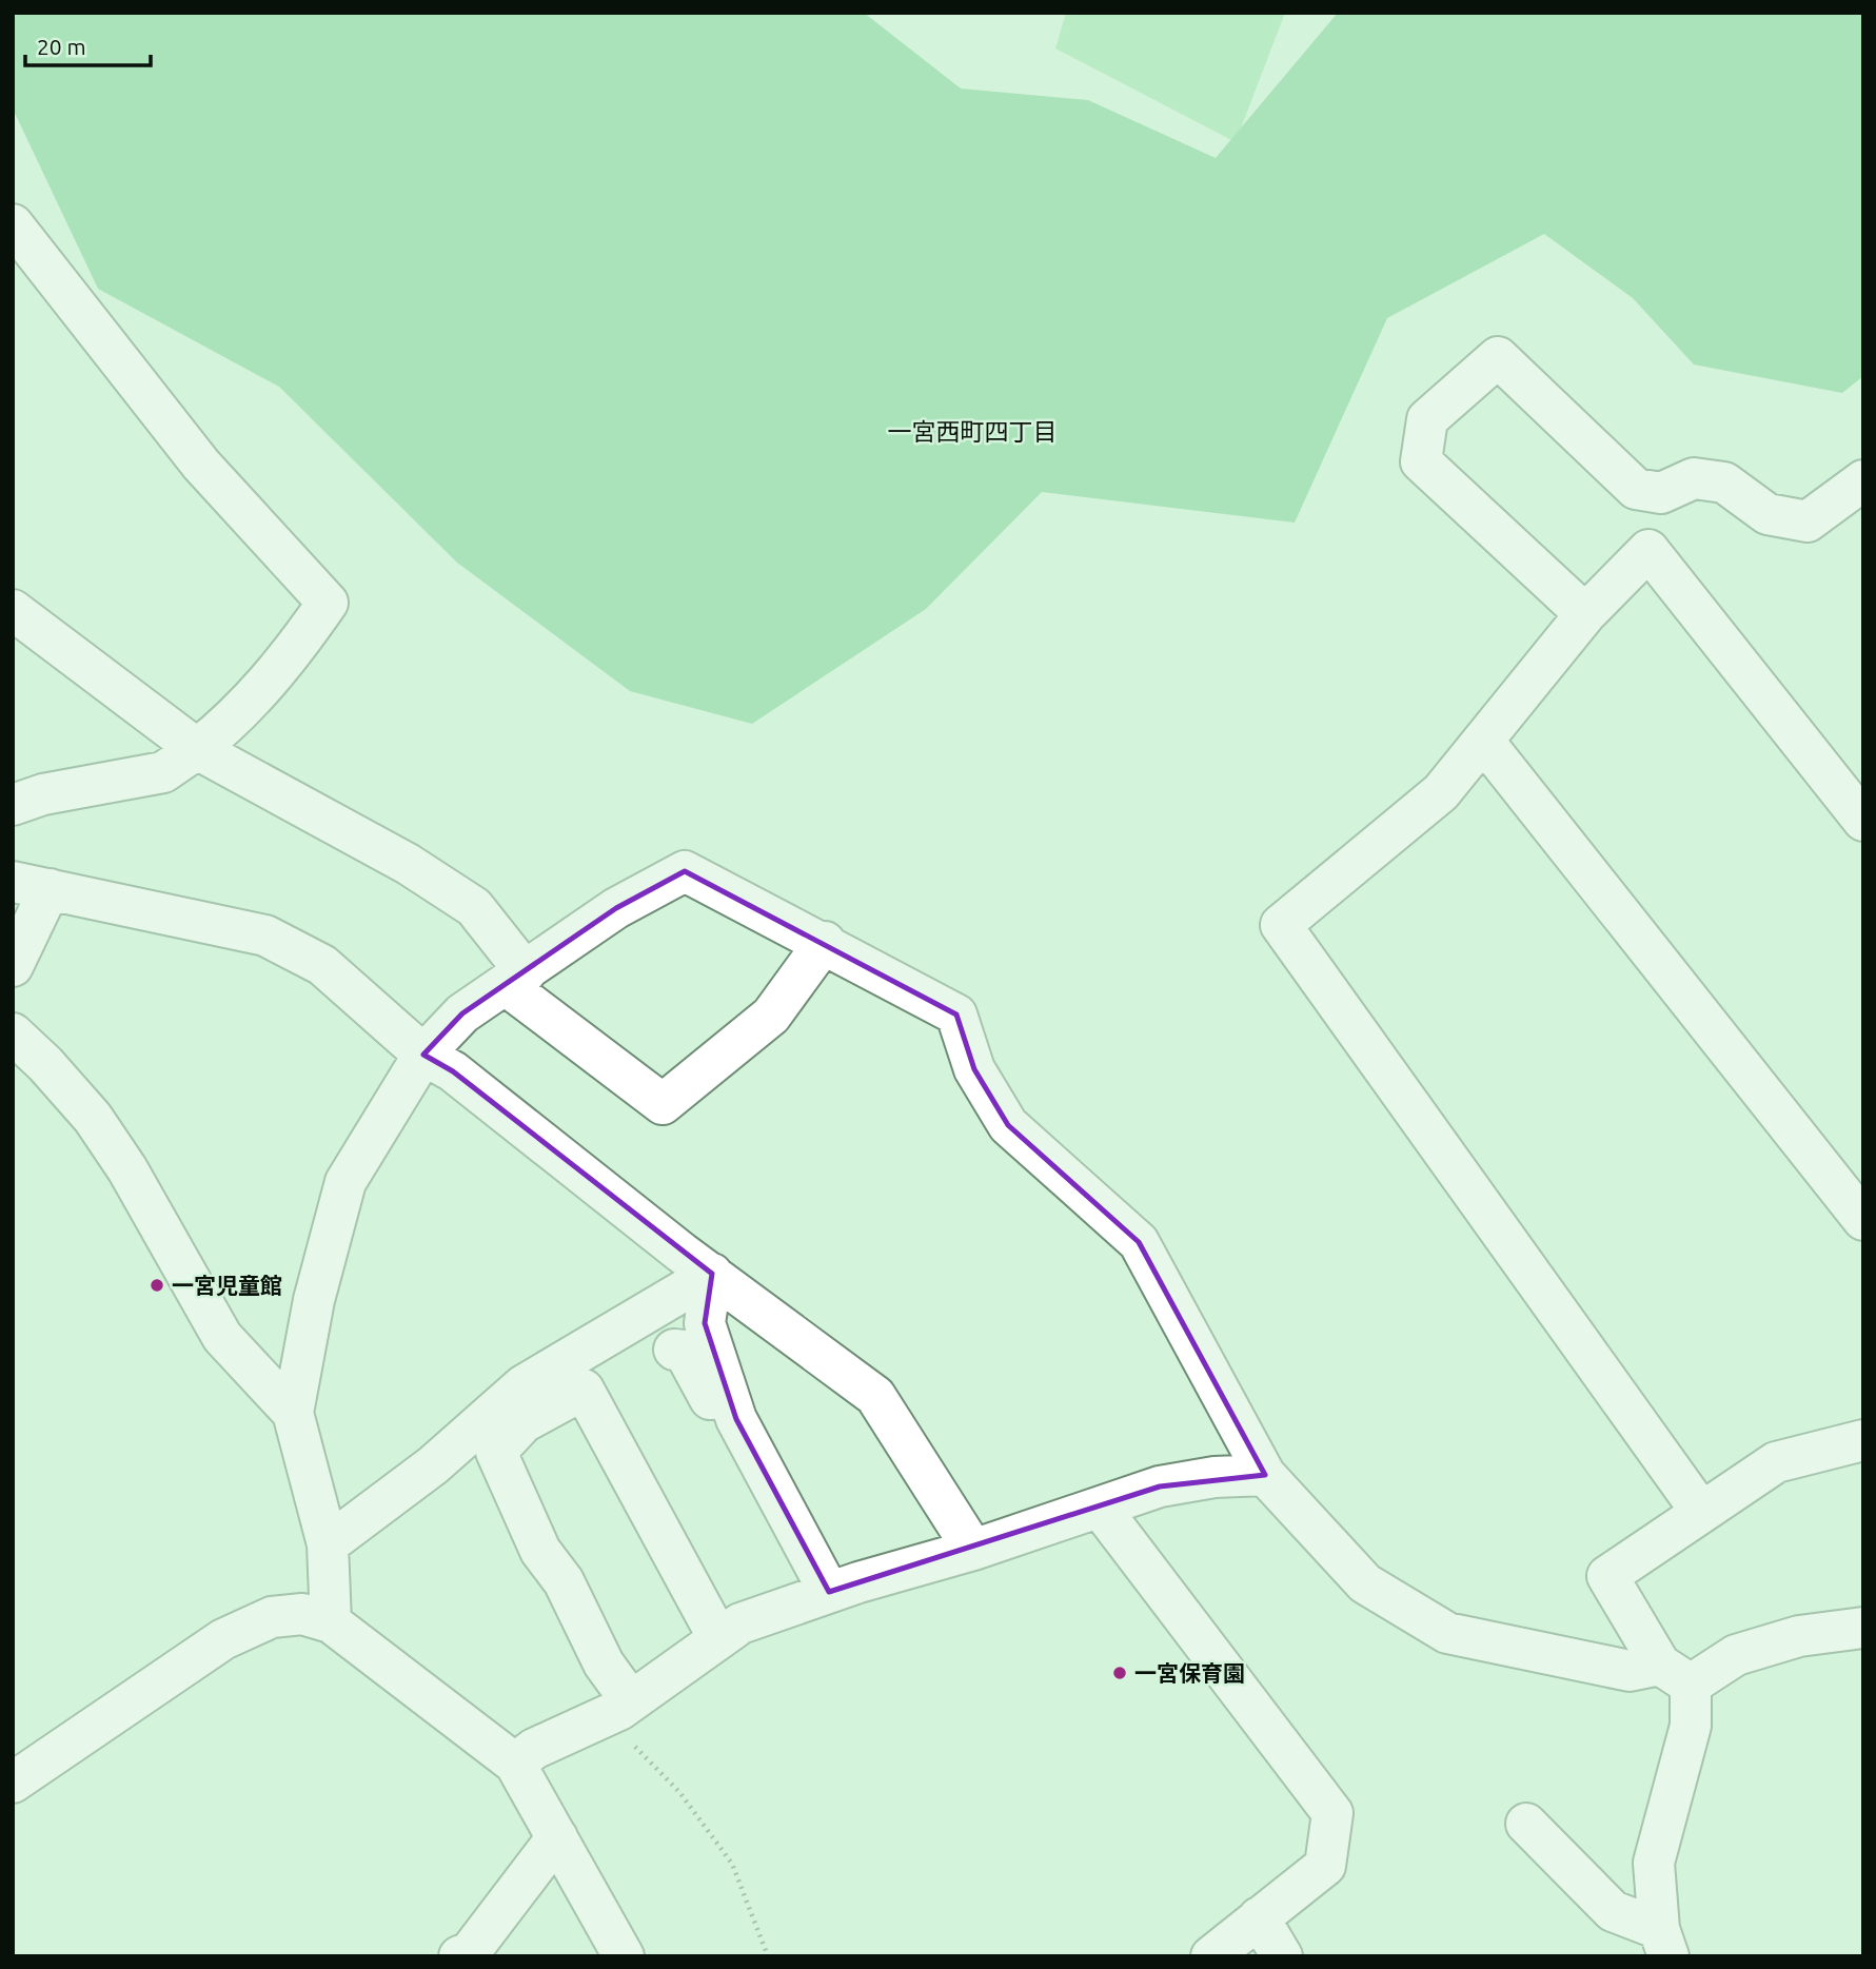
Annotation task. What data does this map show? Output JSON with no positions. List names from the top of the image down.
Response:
{
  "districts": ["一宮西町四丁目"],
  "places": ["一宮児童館", "一宮保育園"],
  "scale_bar": "20 m"
}
